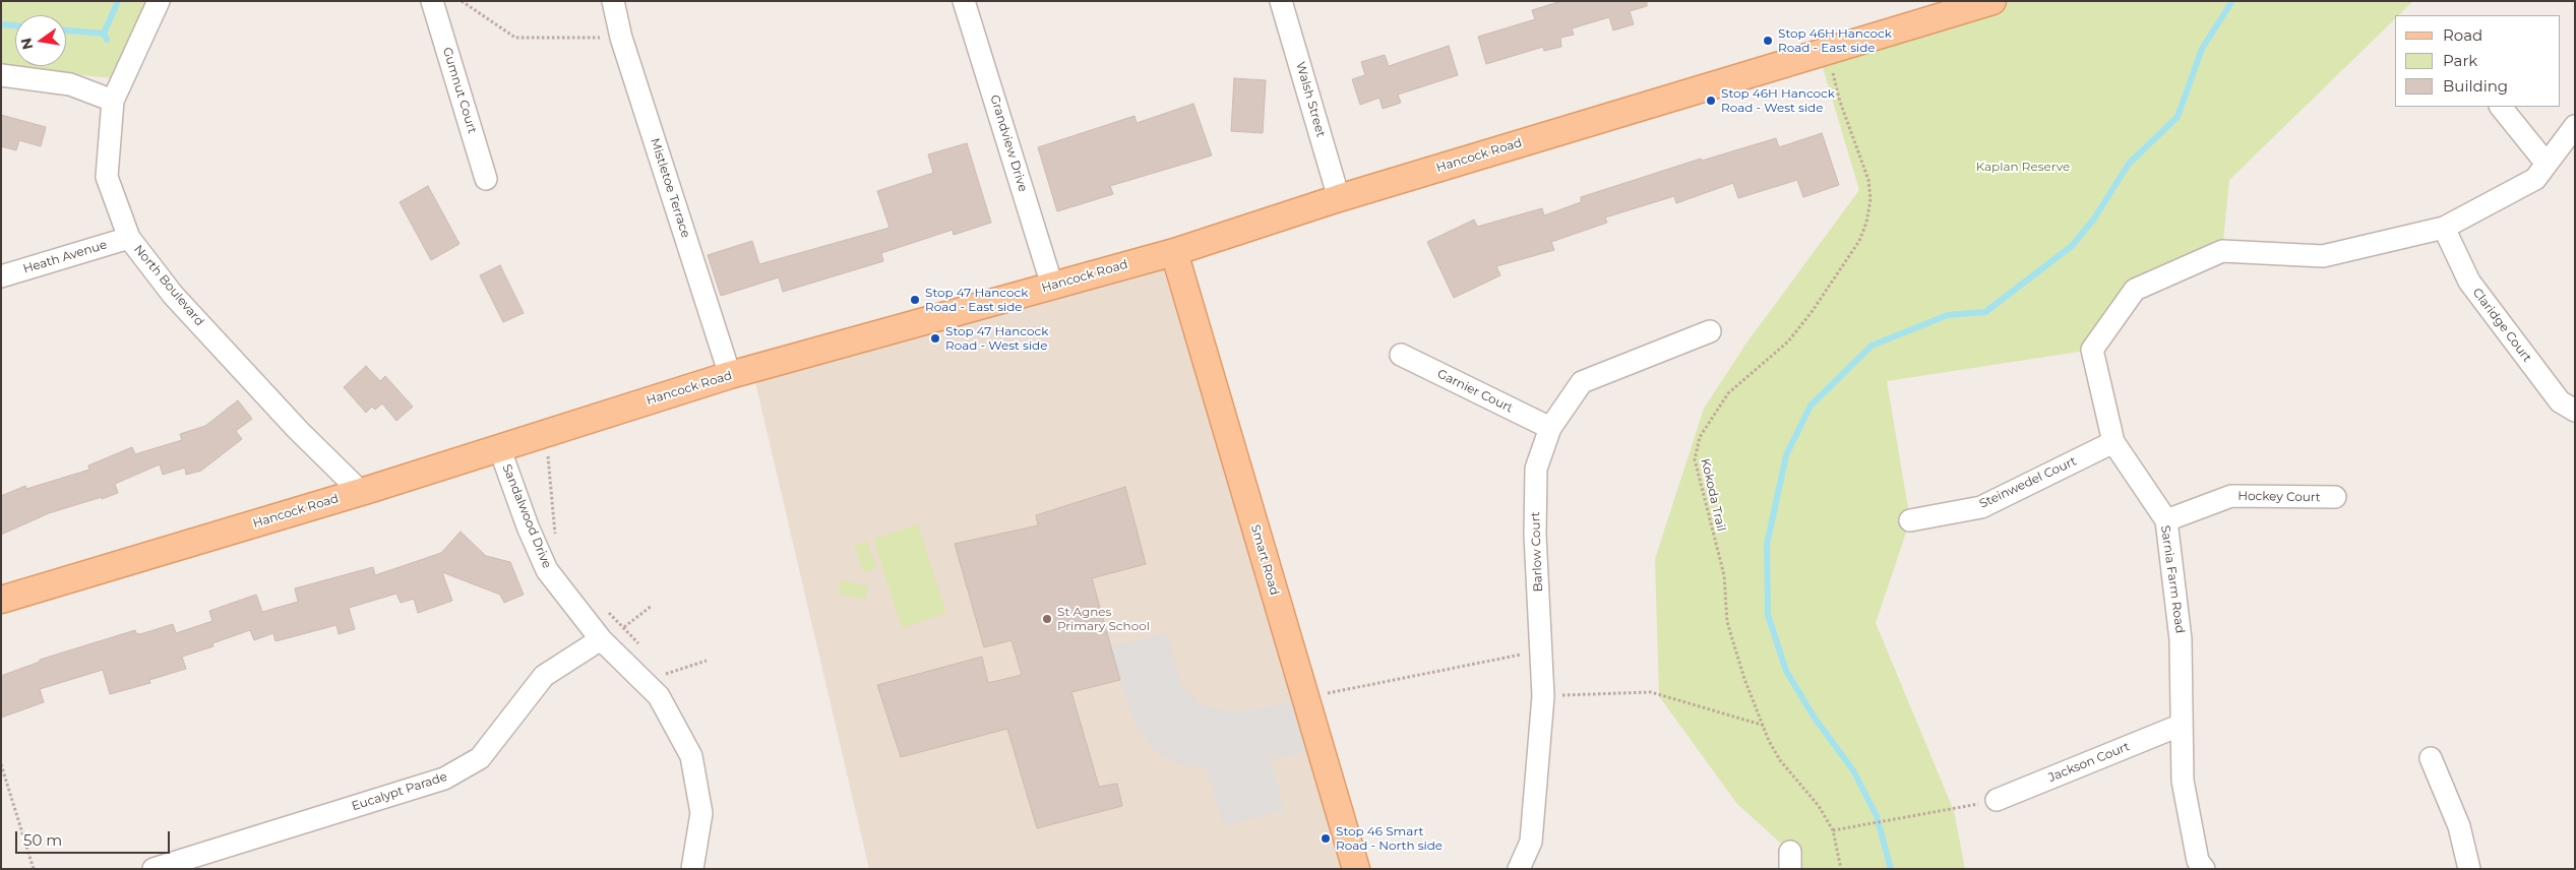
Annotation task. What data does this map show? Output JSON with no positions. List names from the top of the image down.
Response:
{
  "streets": {
    "main road": ["Hancock Road", "Smart Road"],
    "street": [
      "Gumnut Court",
      "Walsh Street",
      "Grandview Drive",
      "Mistletoe Terrace",
      "Heath Avenue",
      "North Boulevard",
      "Claridge Court",
      "Garnier Court",
      "Steinwedel Court",
      "Hockey Court",
      "Sandalwood Drive",
      "Barlow Court",
      "Sarnia Farm Road",
      "Jackson Court",
      "Eucalypt Parade"
    ],
    "path": ["Kokoda Trail"]
  },
  "crossings": [
    ["Walsh Street", "Hancock Road"],
    ["Grandview Drive", "Hancock Road"],
    ["Hancock Road", "Mistletoe Terrace"],
    ["Hancock Road", "North Boulevard"],
    ["Hancock Road", "Kokoda Trail"],
    ["Hancock Road", "Sandalwood Drive"],
    ["Hancock Road", "Smart Road"],
    ["Heath Avenue", "North Boulevard"],
    ["Claridge Court", "Sarnia Farm Road"],
    ["Garnier Court", "Barlow Court"],
    ["Steinwedel Court", "Sarnia Farm Road"],
    ["Hockey Court", "Sarnia Farm Road"],
    ["Sandalwood Drive", "Eucalypt Parade"],
    ["Sarnia Farm Road", "Jackson Court"]
  ],
  "parks": ["Kaplan Reserve"],
  "places": [
    "Stop 46H Hancock Road - East side",
    "Stop 46H Hancock Road - West side",
    "Stop 47 Hancock Road - East side",
    "Stop 47 Hancock Road - West side",
    "St Agnes Primary School",
    "Stop 46 Smart Road - North side"
  ],
  "legend": ["Road", "Park", "Building"],
  "scale_bar": "50 m",
  "north": "left"
}
